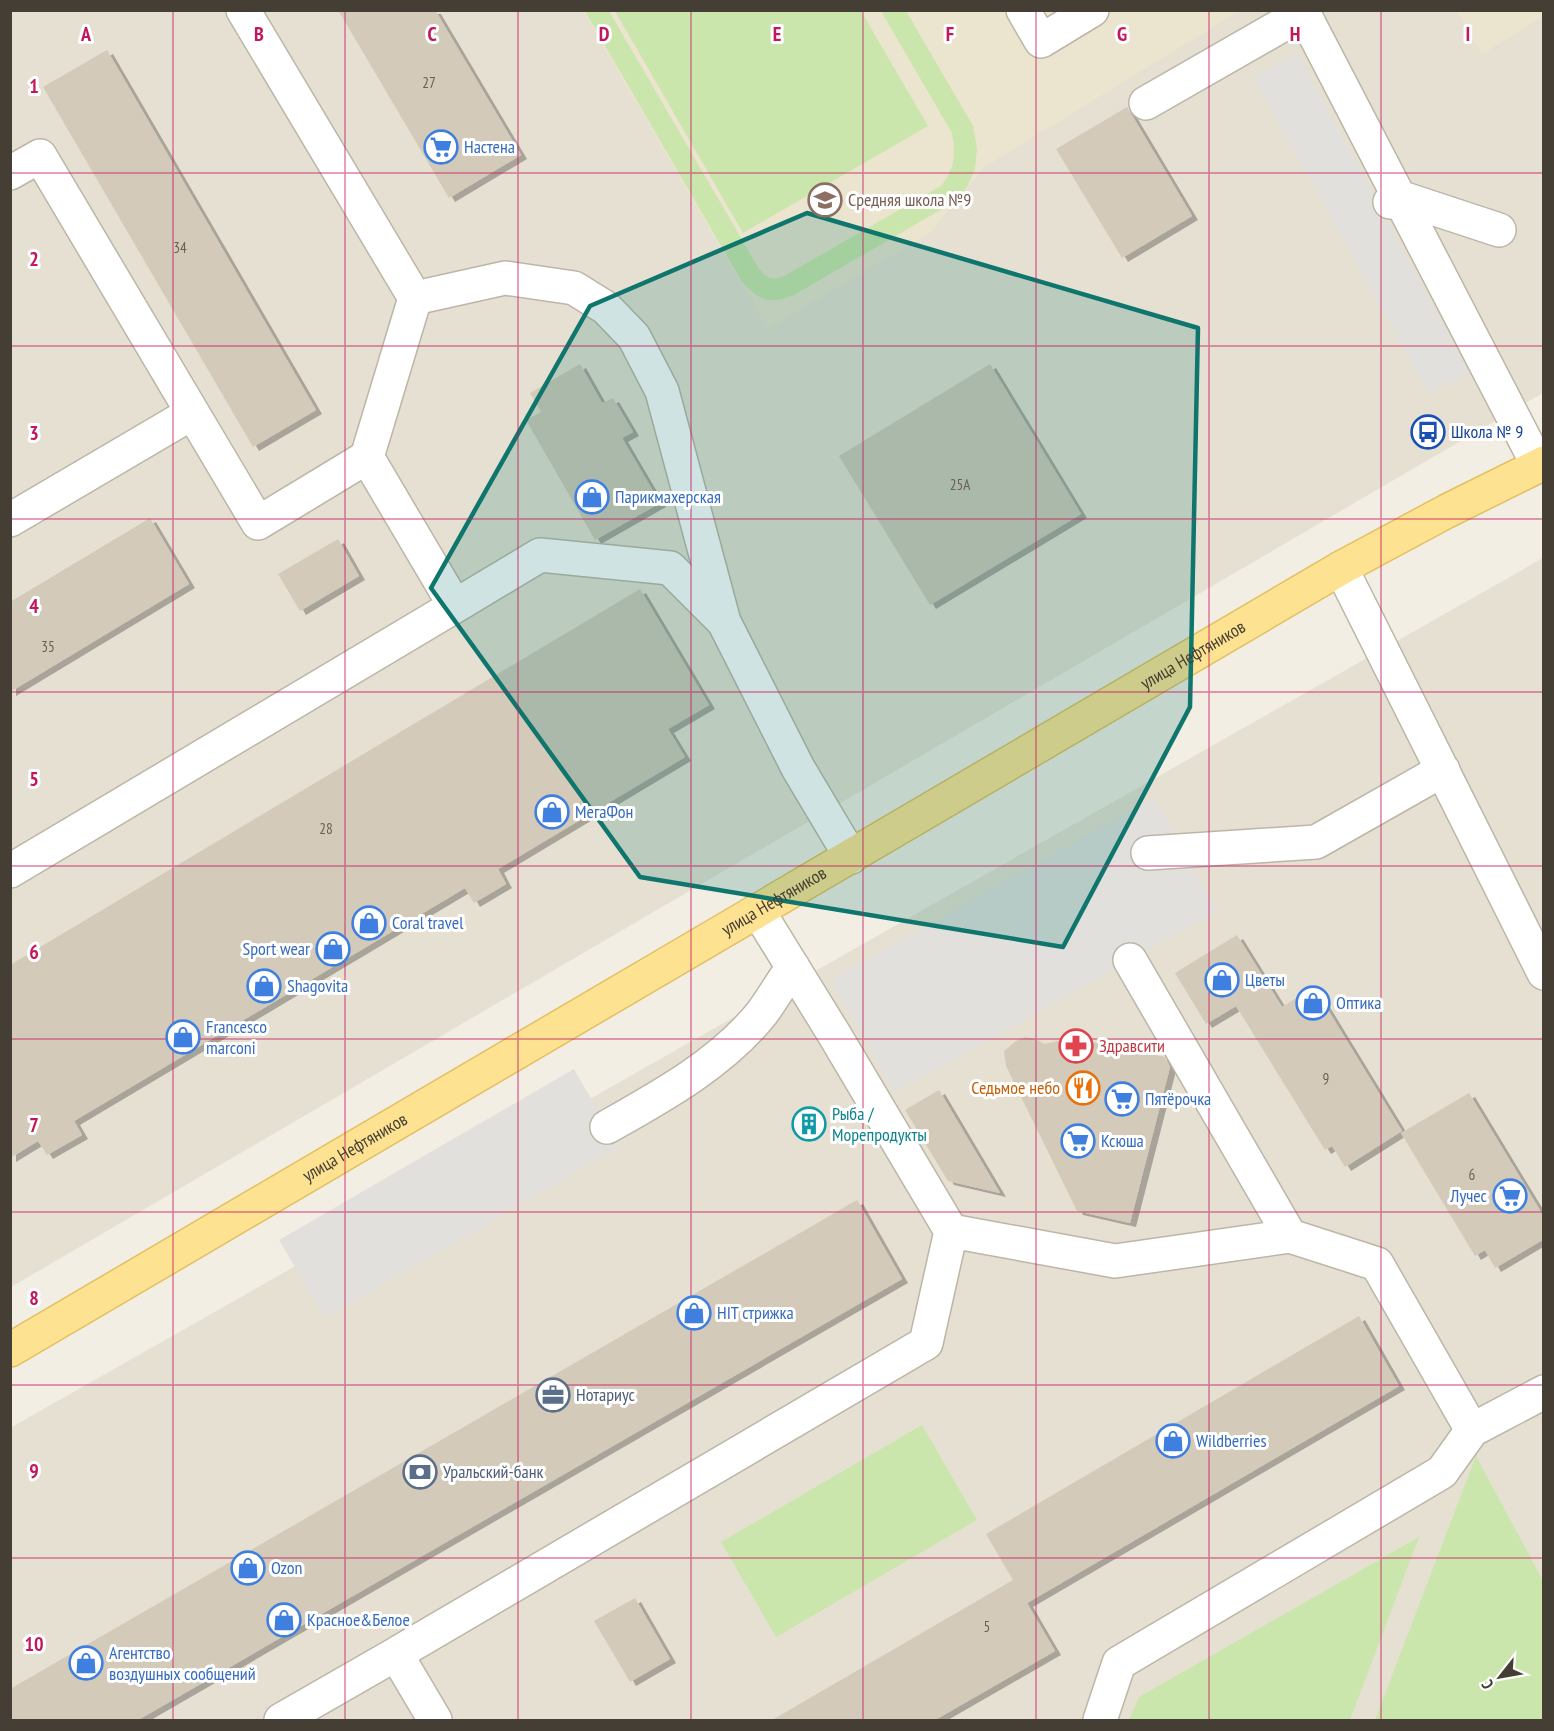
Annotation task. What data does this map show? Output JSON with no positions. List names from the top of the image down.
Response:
{
  "streets": {
    "main road": ["улица Нефтяников"]
  },
  "places": {
    "supermarket": [
      "Настена",
      "Пятёрочка",
      "Ксюша",
      "Лучес"
    ],
    "school or university": ["Средняя школа №9"],
    "bus stop": ["Школа № 9"],
    "shop": [
      "Парикмахерская",
      "МегаФон",
      "Coral travel",
      "Sport wear",
      "Цветы",
      "Shagovita",
      "Оптика",
      "Francesco marconi",
      "HIT стрижка",
      "Wildberries",
      "Ozon",
      "Красное&Белое",
      "Агентство воздушных сообщений"
    ],
    "pharmacy": ["Здравсити"],
    "restaurant": ["Седьмое небо"],
    "building": ["Рыба / Морепродукты"],
    "office": ["Нотариус"],
    "bank": ["Уральский-банк"]
  },
  "house_numbers": [
    "27",
    "34",
    "25А",
    "35",
    "28",
    "9",
    "6",
    "5"
  ],
  "north": "bottom left",
  "grid": {
    "columns": [
      "A",
      "B",
      "C",
      "D",
      "E",
      "F",
      "G",
      "H",
      "I"
    ],
    "rows": [
      "1",
      "2",
      "3",
      "4",
      "5",
      "6",
      "7",
      "8",
      "9",
      "10"
    ]
  }
}
